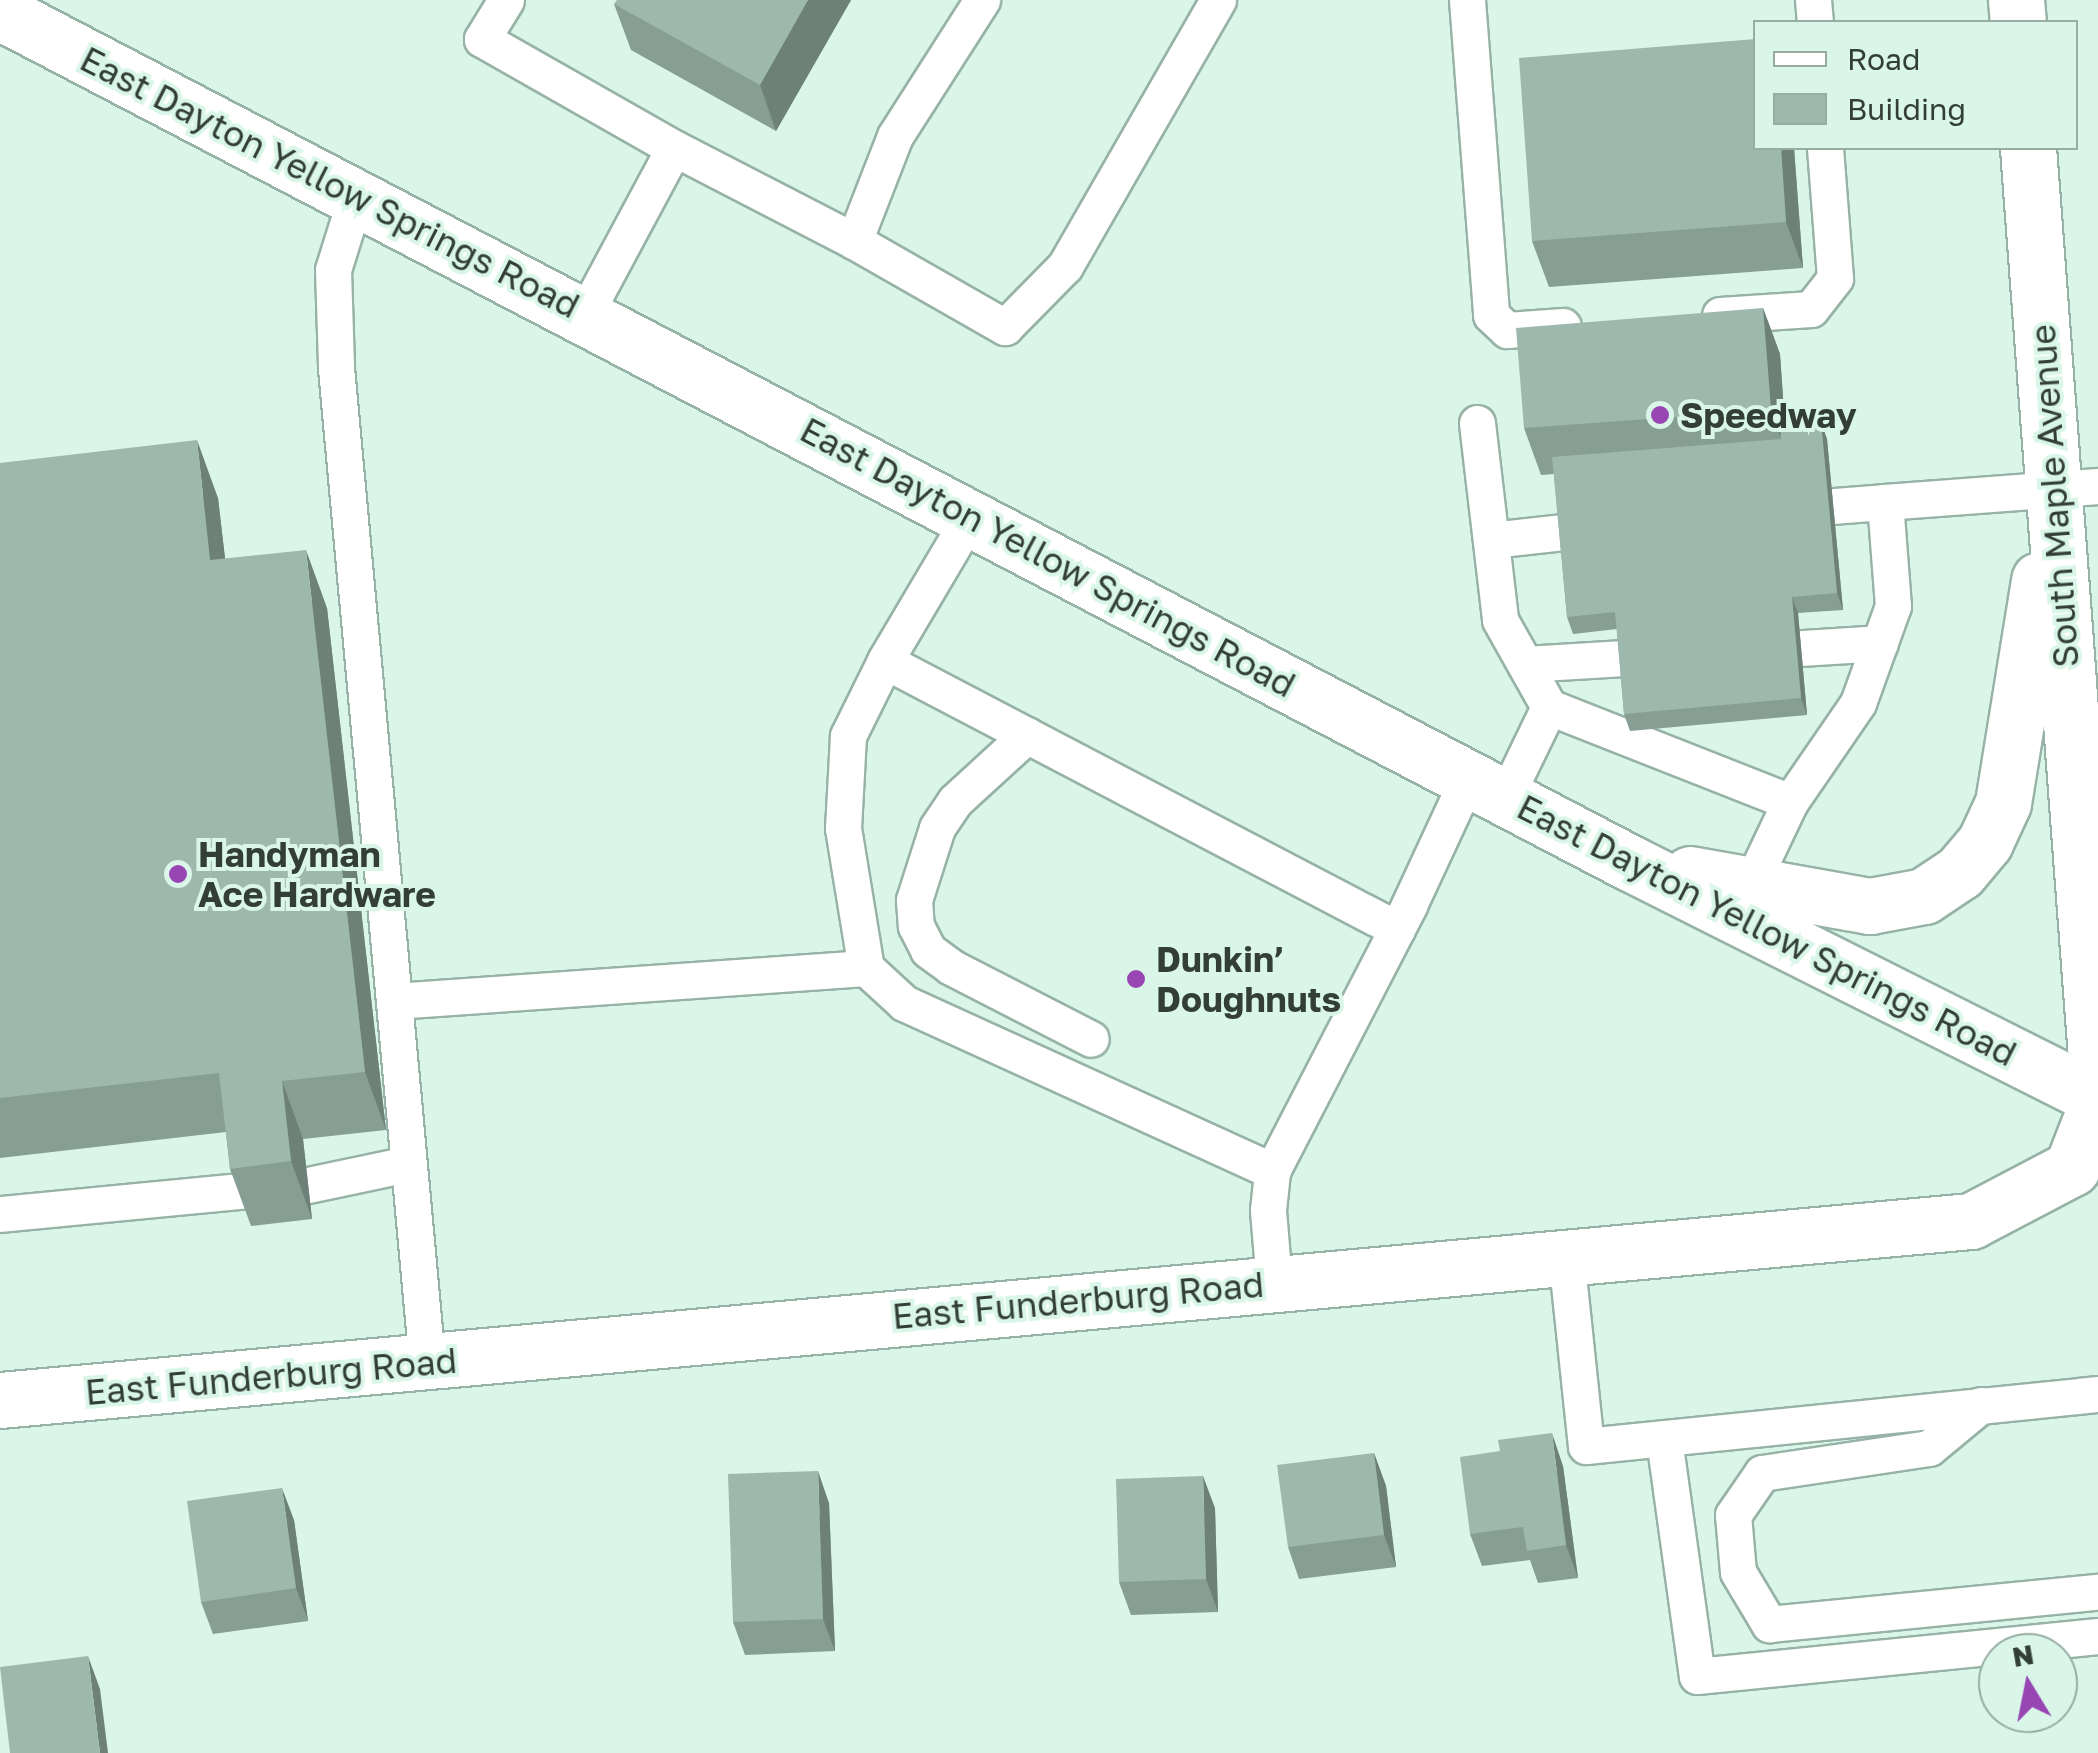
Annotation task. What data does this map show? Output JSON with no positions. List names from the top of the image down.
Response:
{
  "streets": {
    "main road": ["East Dayton Yellow Springs Road", "South Maple Avenue", "East Funderburg Road"]
  },
  "crossings": [
    ["East Dayton Yellow Springs Road", "East Funderburg Road"]
  ],
  "places": ["Speedway", "Handyman Ace Hardware", "Dunkin’ Doughnuts"],
  "legend": ["Road", "Building"],
  "north": "top"
}
